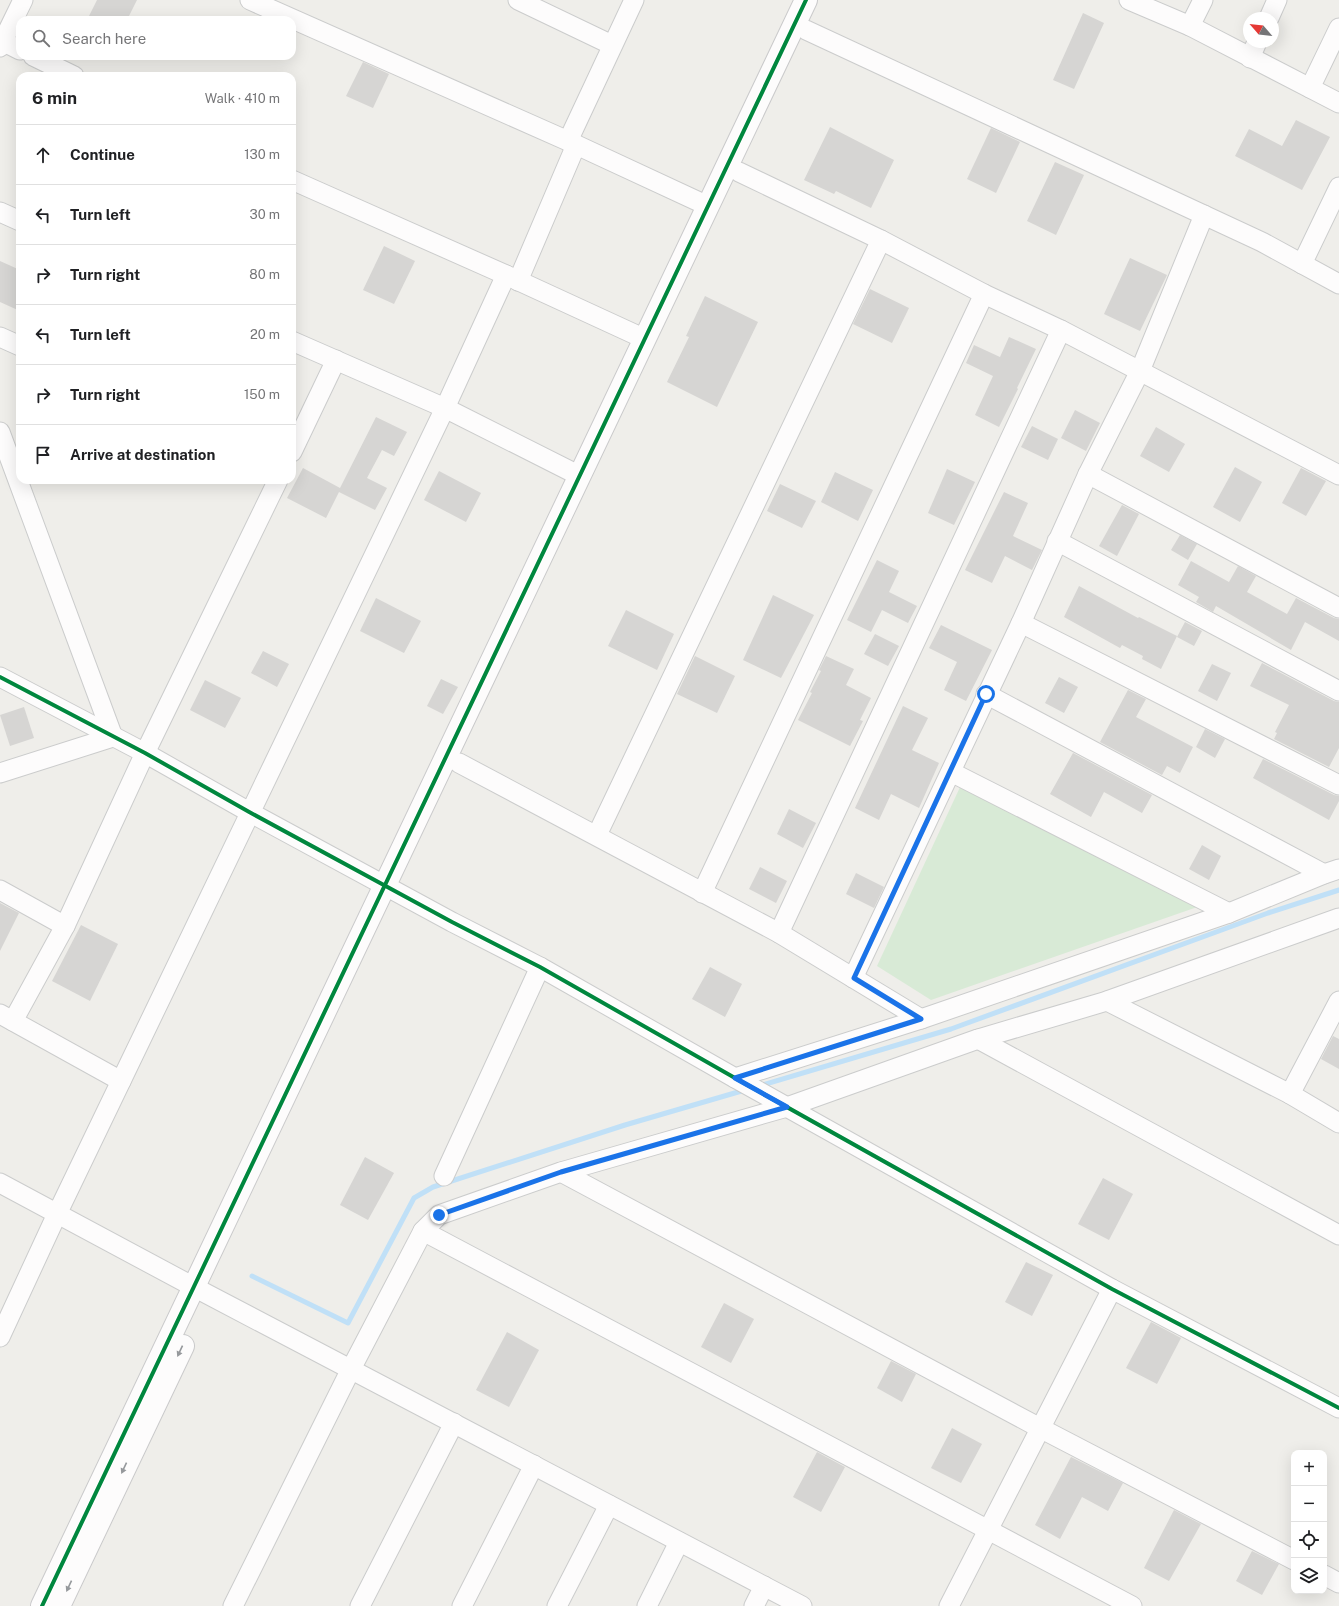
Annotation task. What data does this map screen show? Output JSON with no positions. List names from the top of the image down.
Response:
{
  "north": "top left",
  "page": {
    "search": "Search here",
    "heading": ["6 min", "Walk · 410 m"],
    "list": [
      ["Continue", "130 m"],
      ["Turn left", "30 m"],
      ["Turn right", "80 m"],
      ["Turn left", "20 m"],
      ["Turn right", "150 m"],
      "Arrive at destination"
    ],
    "map_buttons": ["+", "−"]
  }
}
